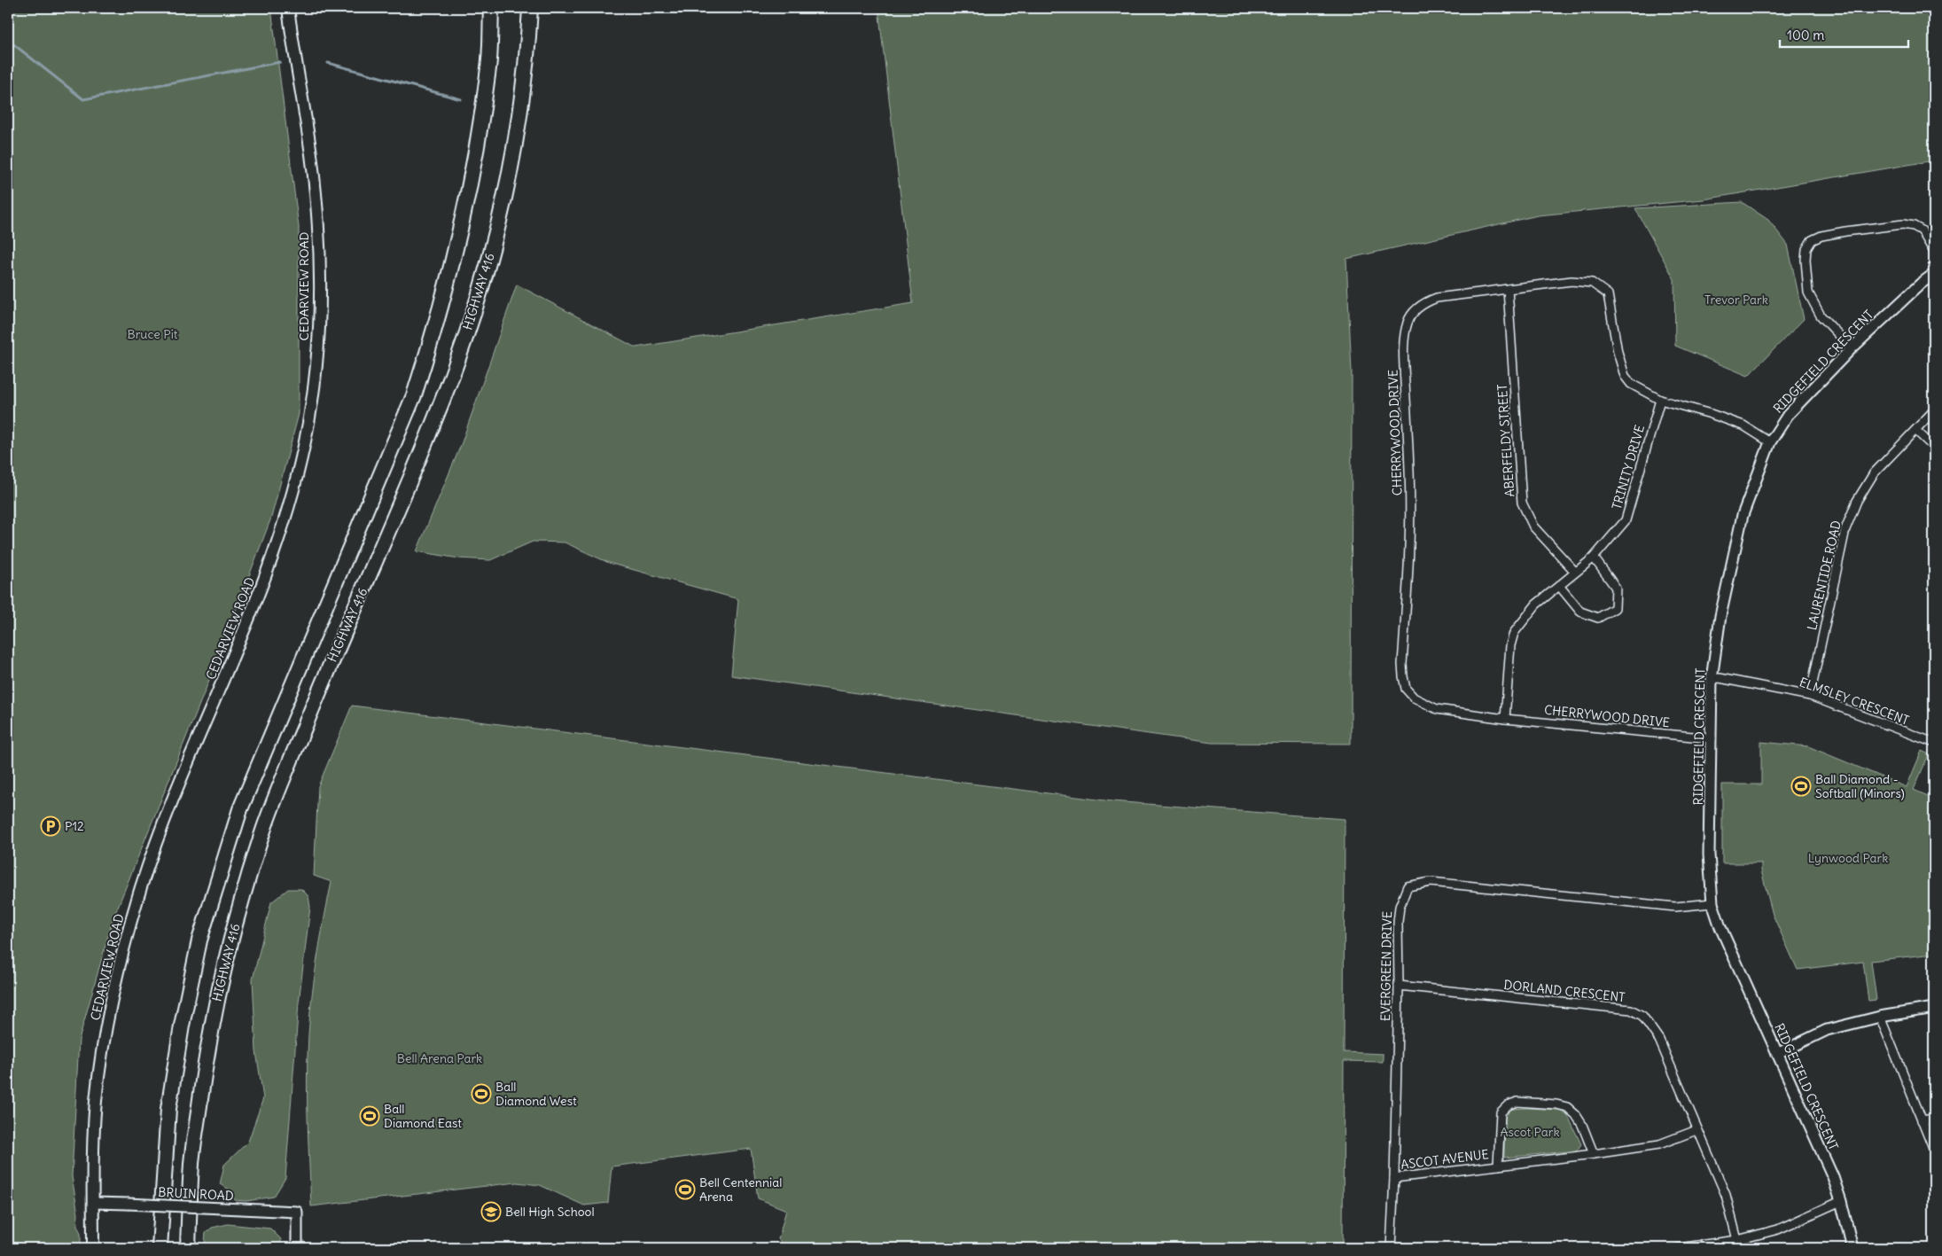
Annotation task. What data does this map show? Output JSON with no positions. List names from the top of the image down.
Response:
{
  "streets": {
    "highway": ["HIGHWAY 416"],
    "main road": ["CEDARVIEW ROAD"],
    "street": [
      "RIDGEFIELD CRESCENT",
      "CHERRYWOOD DRIVE",
      "ABERFELDY STREET",
      "TRINITY DRIVE",
      "LAURENTIDE ROAD",
      "ELMSLEY CRESCENT",
      "EVERGREEN DRIVE",
      "DORLAND CRESCENT",
      "ASCOT AVENUE",
      "BRUIN ROAD"
    ]
  },
  "crossings": [
    ["CEDARVIEW ROAD", "BRUIN ROAD"],
    ["RIDGEFIELD CRESCENT", "CHERRYWOOD DRIVE"],
    ["RIDGEFIELD CRESCENT", "ELMSLEY CRESCENT"],
    ["RIDGEFIELD CRESCENT", "EVERGREEN DRIVE"],
    ["CHERRYWOOD DRIVE", "ABERFELDY STREET"],
    ["CHERRYWOOD DRIVE", "TRINITY DRIVE"],
    ["ABERFELDY STREET", "TRINITY DRIVE"],
    ["LAURENTIDE ROAD", "ELMSLEY CRESCENT"],
    ["EVERGREEN DRIVE", "DORLAND CRESCENT"],
    ["EVERGREEN DRIVE", "ASCOT AVENUE"],
    ["DORLAND CRESCENT", "ASCOT AVENUE"]
  ],
  "parks": [
    "Trevor Park",
    "Bruce Pit",
    "Lynwood Park",
    "Bell Arena Park",
    "Ascot Park"
  ],
  "places": {
    "sports": [
      "Ball Diamond - Softball (Minors)",
      "Ball Diamond West",
      "Ball Diamond East",
      "Bell Centennial Arena"
    ],
    "parking": ["P12"],
    "school or university": ["Bell High School"]
  },
  "scale_bar": "100 m"
}
